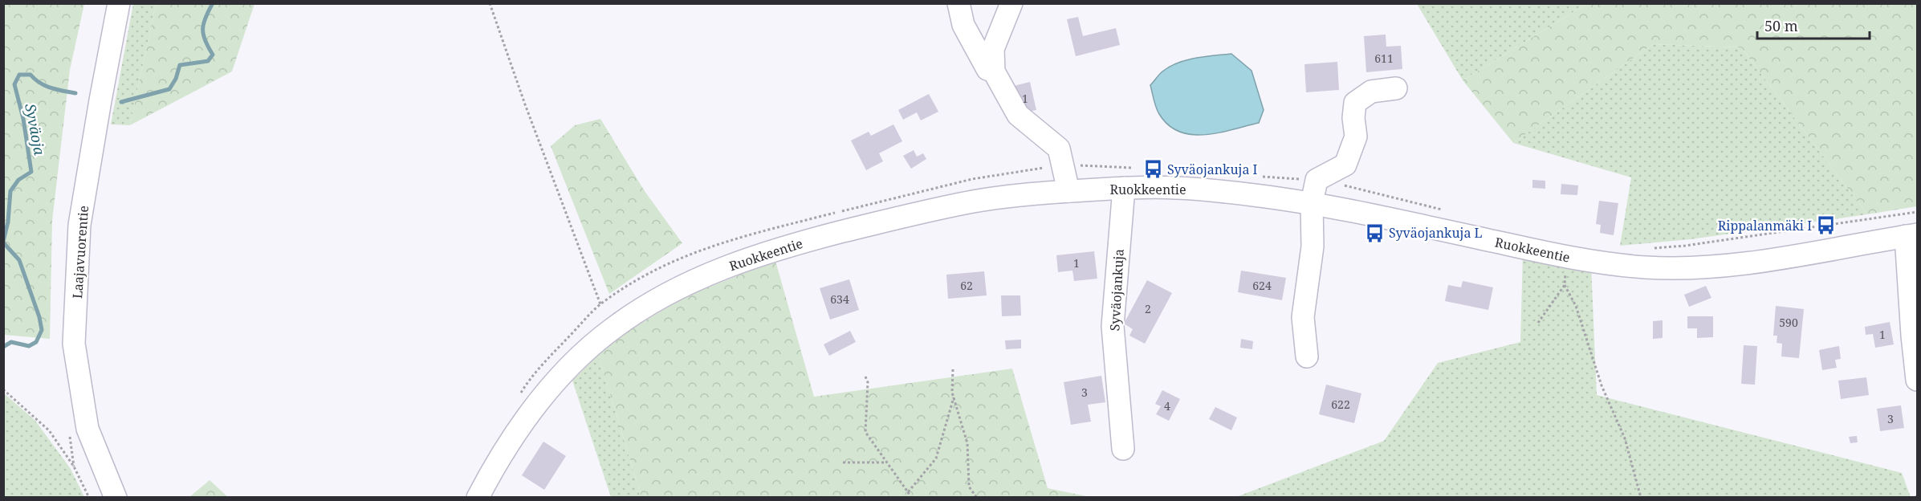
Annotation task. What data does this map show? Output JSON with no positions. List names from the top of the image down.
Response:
{
  "streets": {
    "street": ["Ruokkeentie", "Laajavuorentie", "Syväojankuja"]
  },
  "crossings": [
    ["Ruokkeentie", "Syväojankuja"]
  ],
  "water": ["Syväoja"],
  "places": {
    "bus stop": ["Syväojankuja I", "Rippalanmäki I", "Syväojankuja L"]
  },
  "house_numbers": [
    "611",
    "1",
    "1",
    "62",
    "624",
    "634",
    "2",
    "590",
    "1",
    "3",
    "622",
    "4",
    "3"
  ],
  "scale_bar": "50 m"
}
